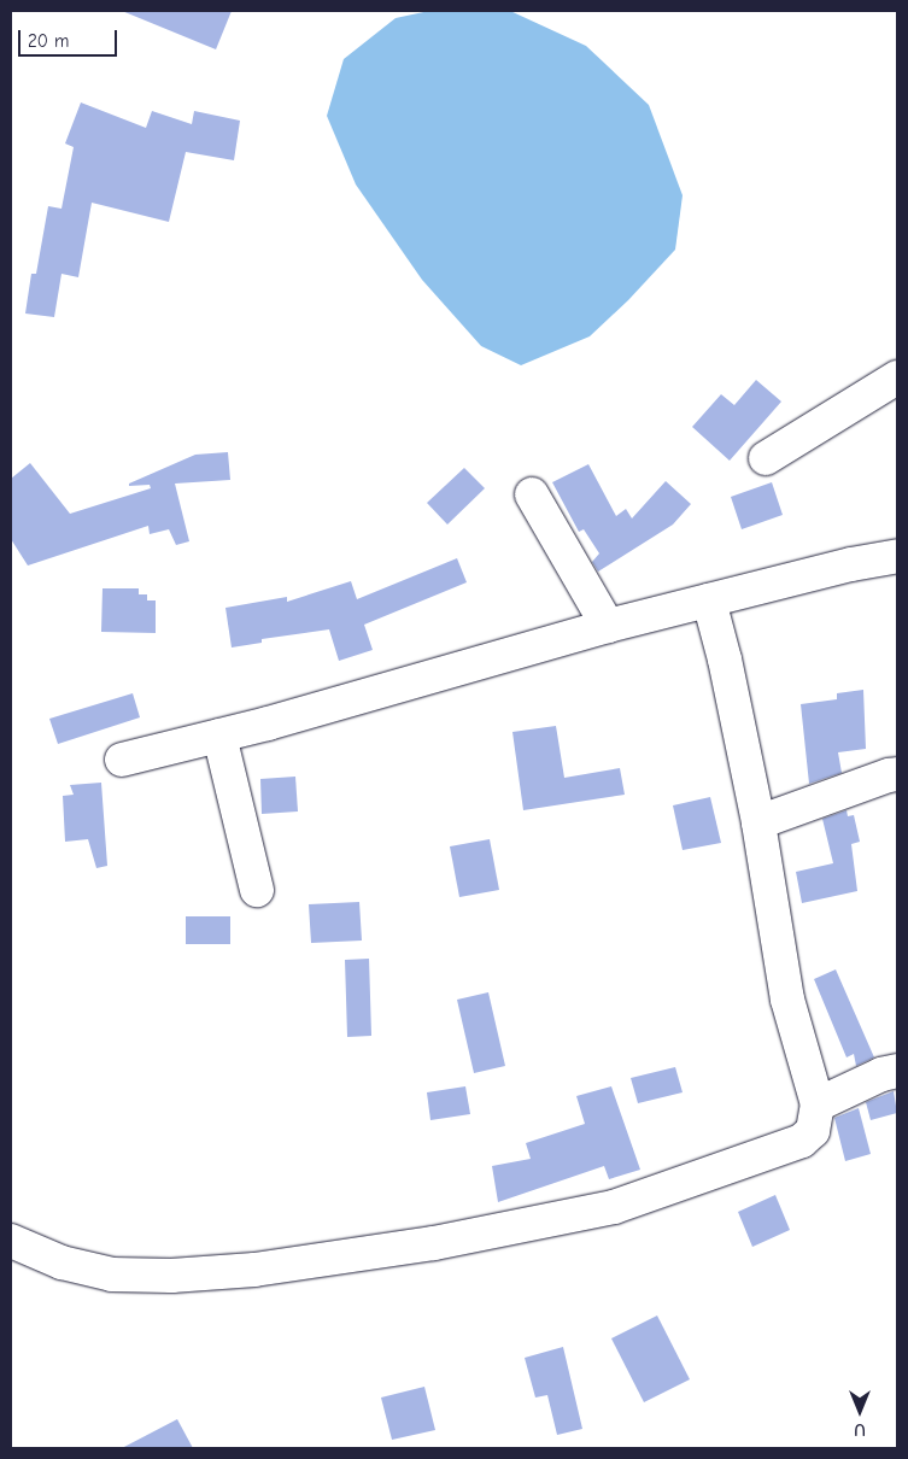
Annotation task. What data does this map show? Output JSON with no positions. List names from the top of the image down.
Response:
{
  "scale_bar": "20 m",
  "north": "bottom"
}
